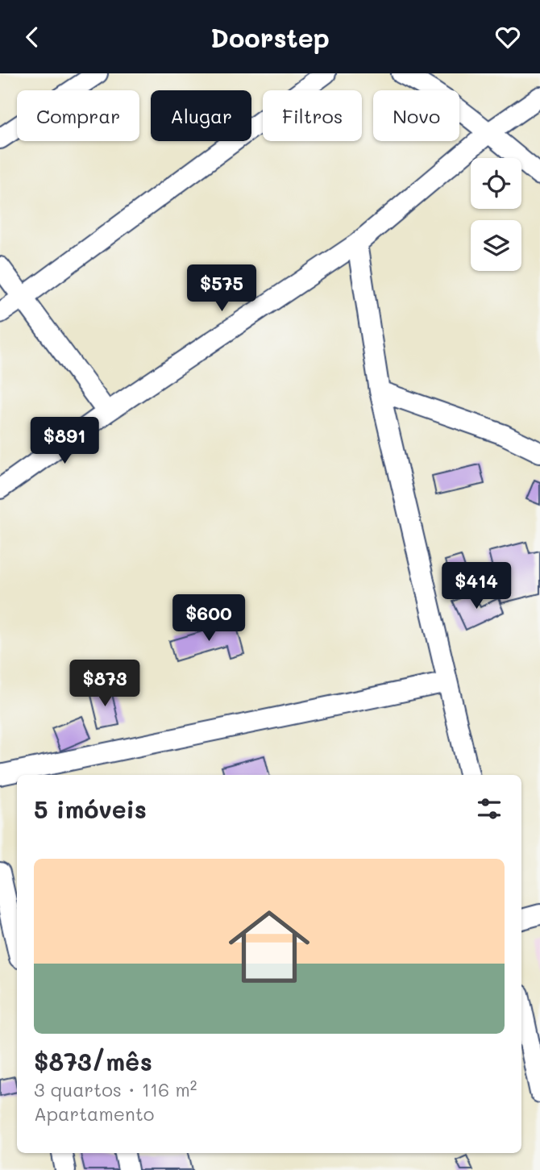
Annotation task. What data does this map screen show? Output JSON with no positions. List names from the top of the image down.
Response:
{
  "page": {
    "header": "Doorstep",
    "chip": [
      "Comprar",
      "Alugar",
      "Filtros",
      "Novo"
    ],
    "price": [
      "$575",
      "$891",
      "$414",
      "$600",
      "$873"
    ],
    "heading": "5 imóveis",
    "list": [
      {
        "name": "$873/mês",
        "note": "3 quartos · 116 m² · Apartamento"
      }
    ]
  }
}
